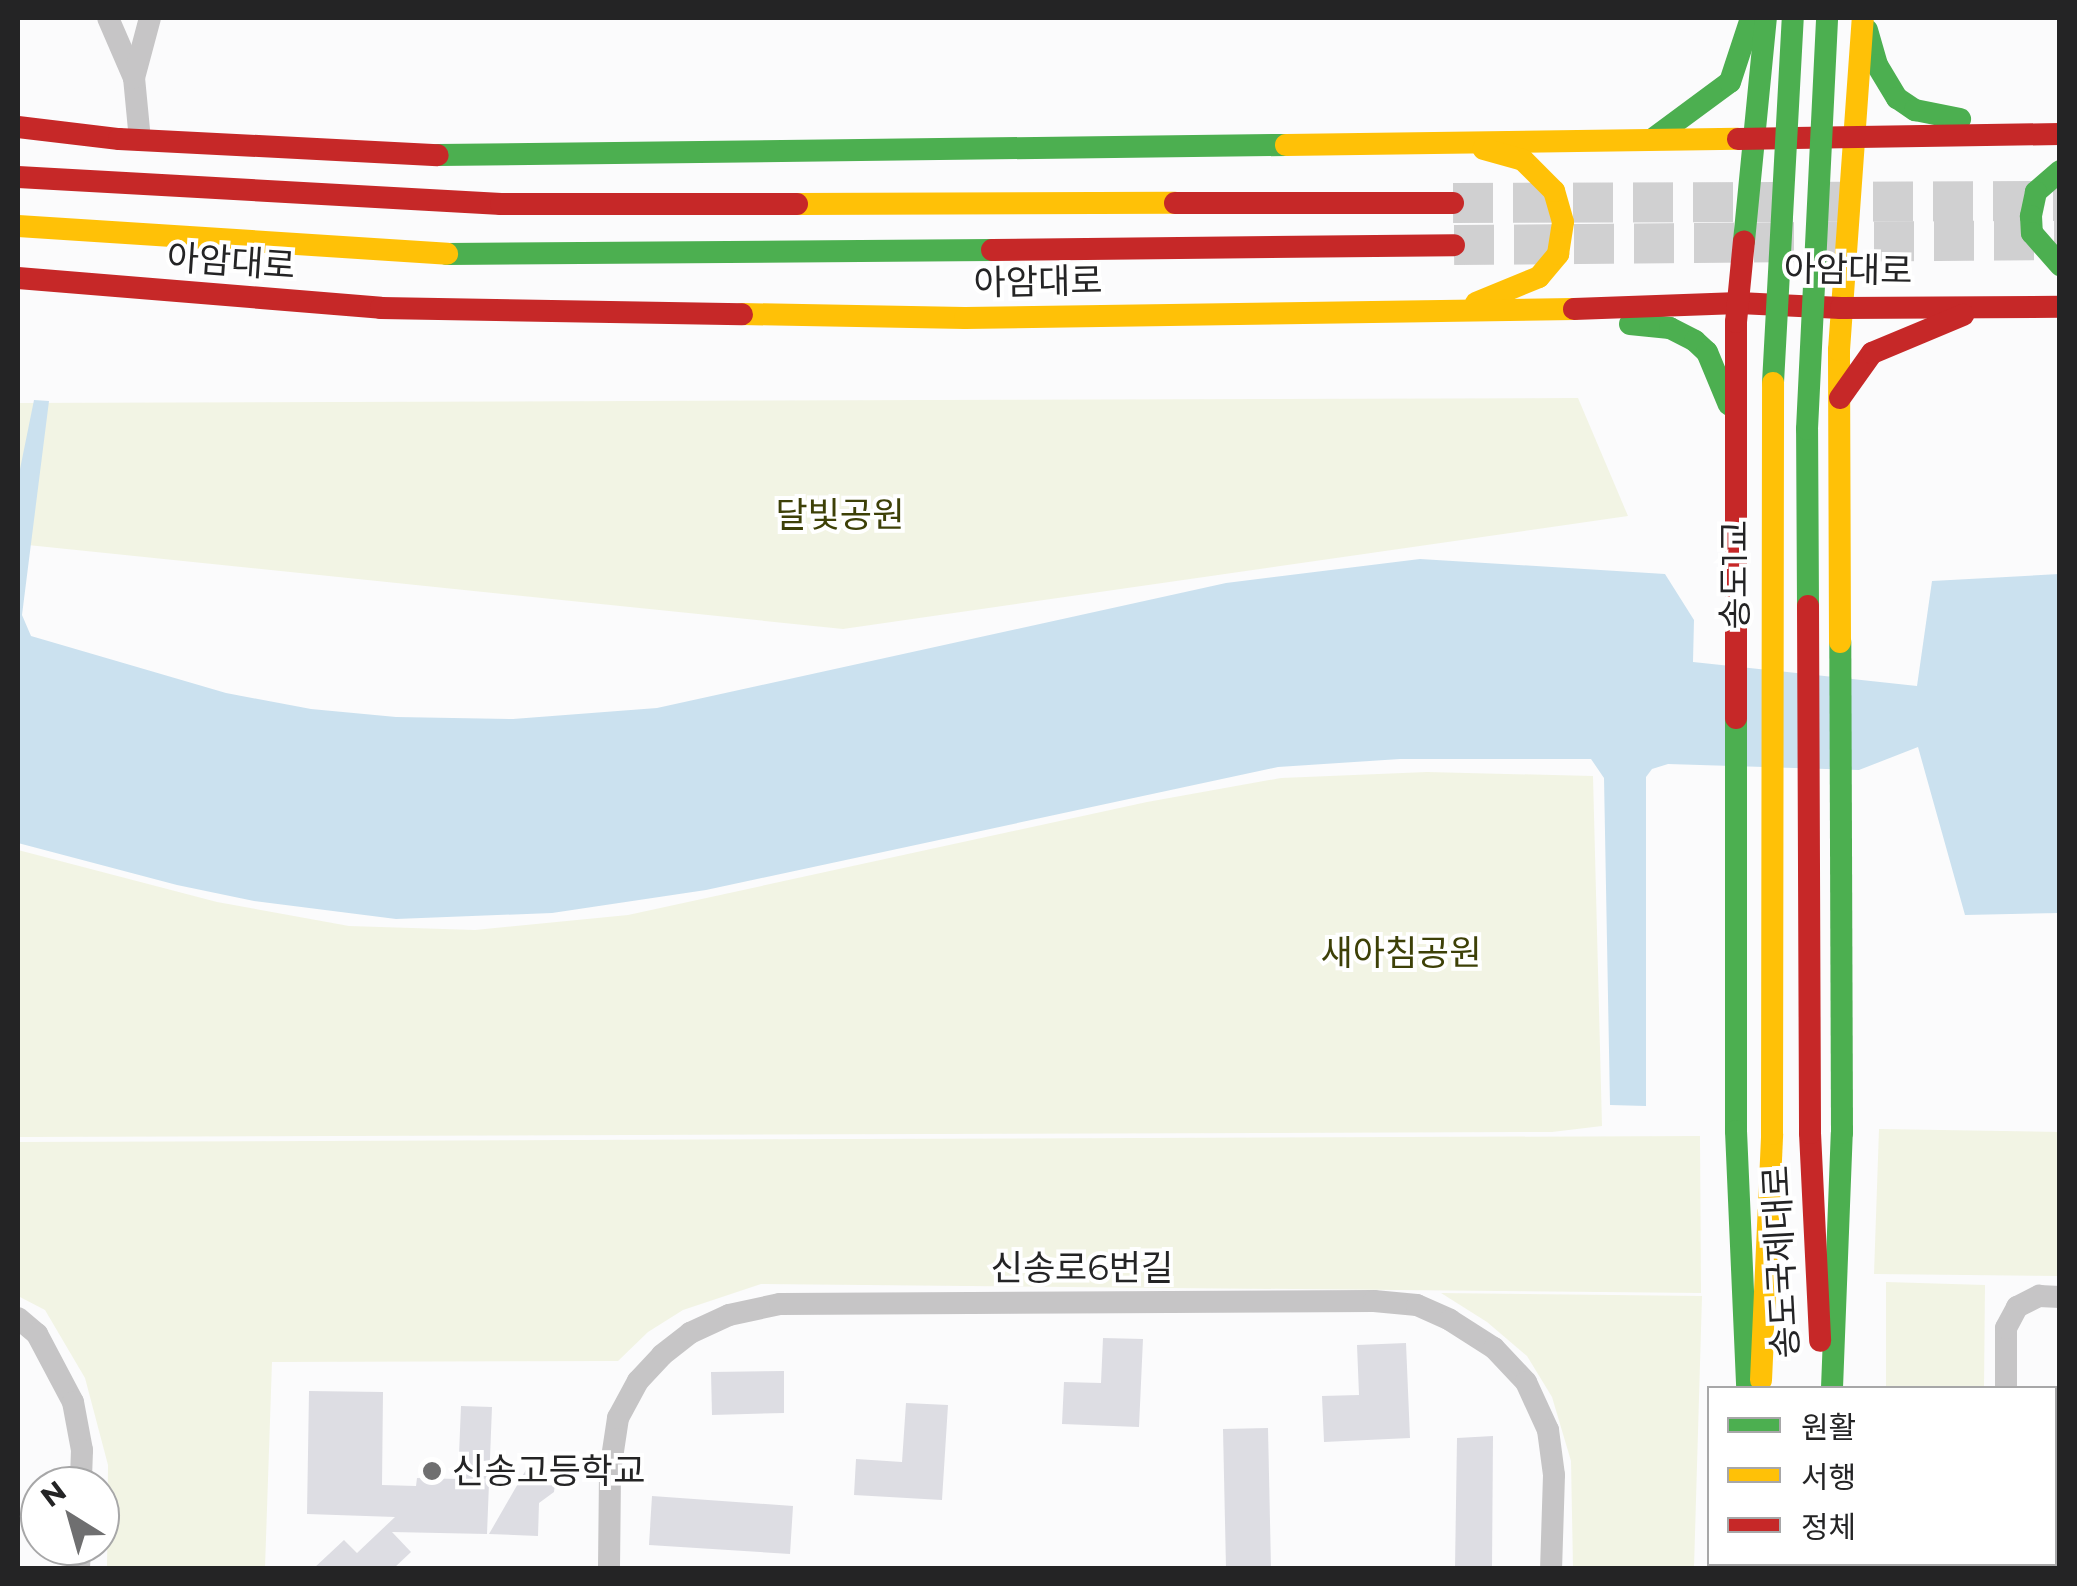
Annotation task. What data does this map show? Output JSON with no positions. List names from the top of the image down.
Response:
{
  "streets": {
    "main road": ["아암대로", "송도1교", "송도국제대로"],
    "street": ["신송로6번길"]
  },
  "crossings": [
    ["송도1교", "송도국제대로"]
  ],
  "parks": ["달빛공원", "새아침공원"],
  "places": ["신송고등학교"],
  "legend": ["원활", "서행", "정체"],
  "north": "top left"
}
